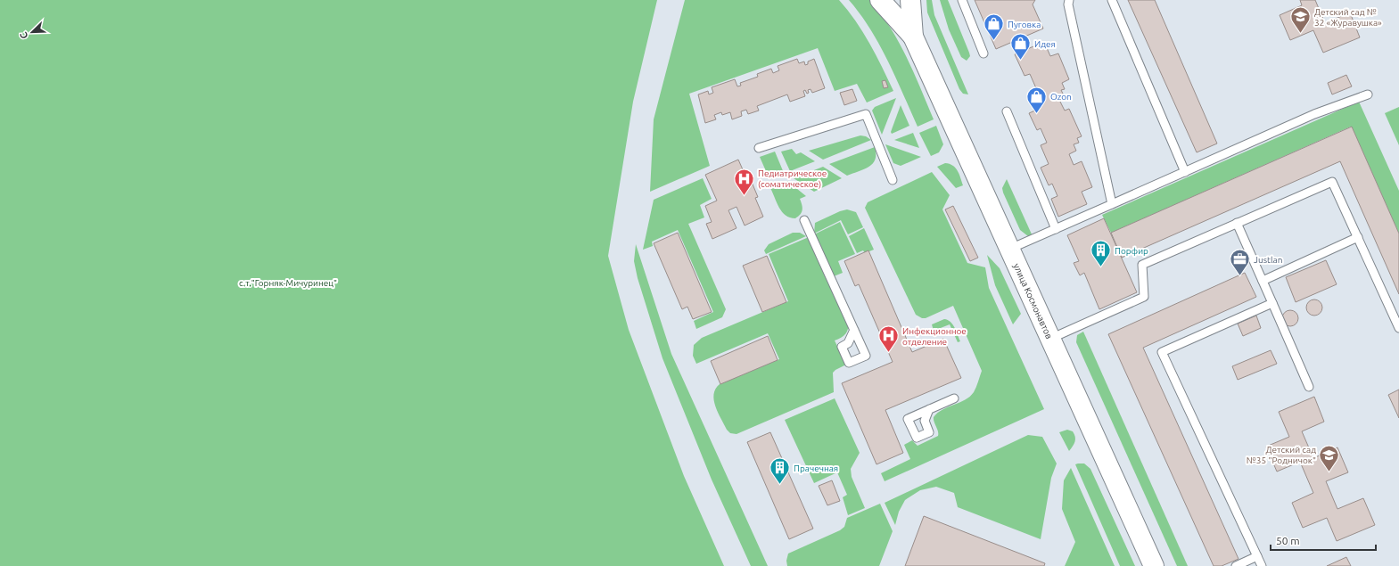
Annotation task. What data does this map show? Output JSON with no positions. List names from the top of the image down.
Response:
{
  "streets": {
    "main road": ["улица Космонавтов"]
  },
  "parks": ["с.т.\"Горняк-Мичуринец\""],
  "places": {
    "school or university": ["Детский сад № 32 «Журавушка»", "Детский сад №35 \"Родничок\""],
    "shop": ["Пуговка", "Идея", "Ozon"],
    "hospital": ["Педиатрическое (соматическое)", "Инфекционное отделение"],
    "building": ["Порфир", "Прачечная"],
    "office": ["Justlan"]
  },
  "scale_bar": "50 m",
  "north": "bottom left"
}
